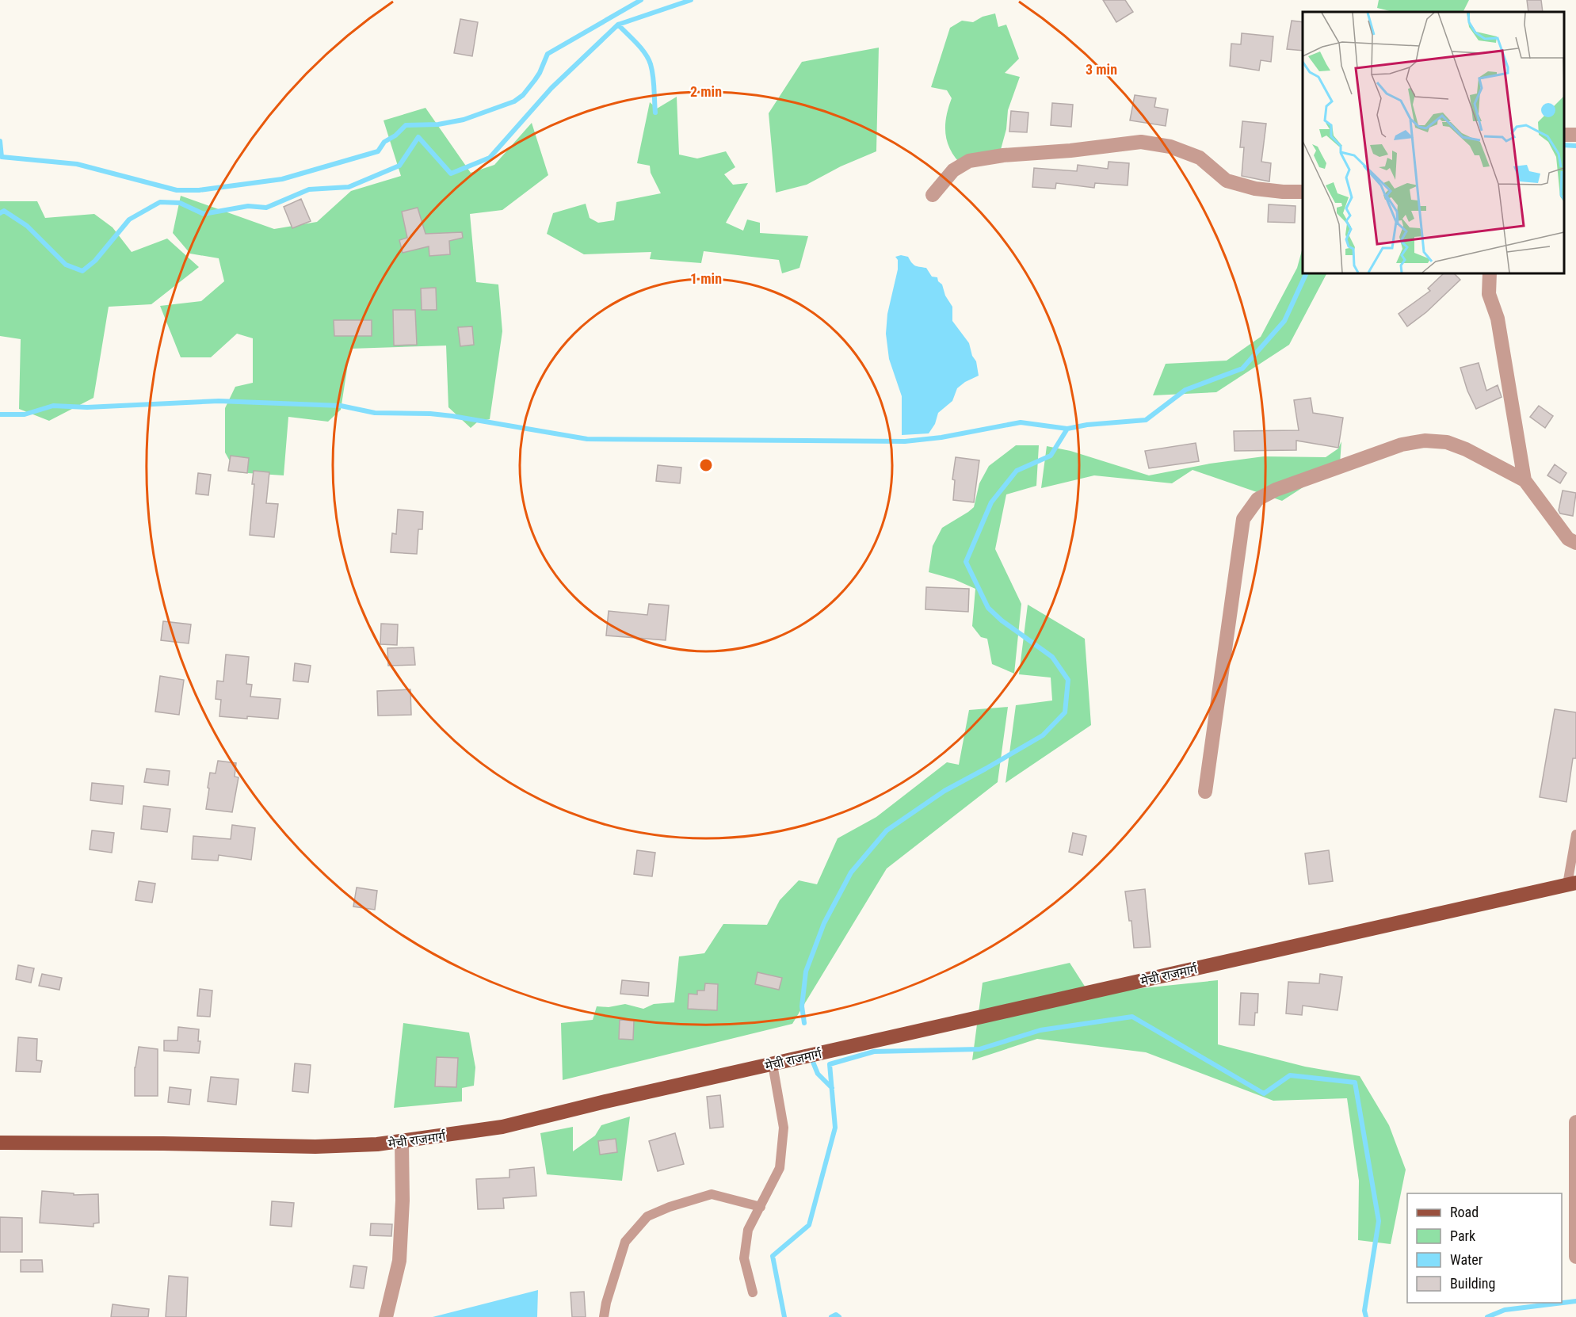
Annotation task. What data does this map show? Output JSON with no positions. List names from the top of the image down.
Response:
{
  "streets": {
    "main road": ["मेची राजमार्ग"]
  },
  "legend": [
    "Road",
    "Park",
    "Water",
    "Building"
  ],
  "rings": ["3 min", "2 min", "1 min"]
}
